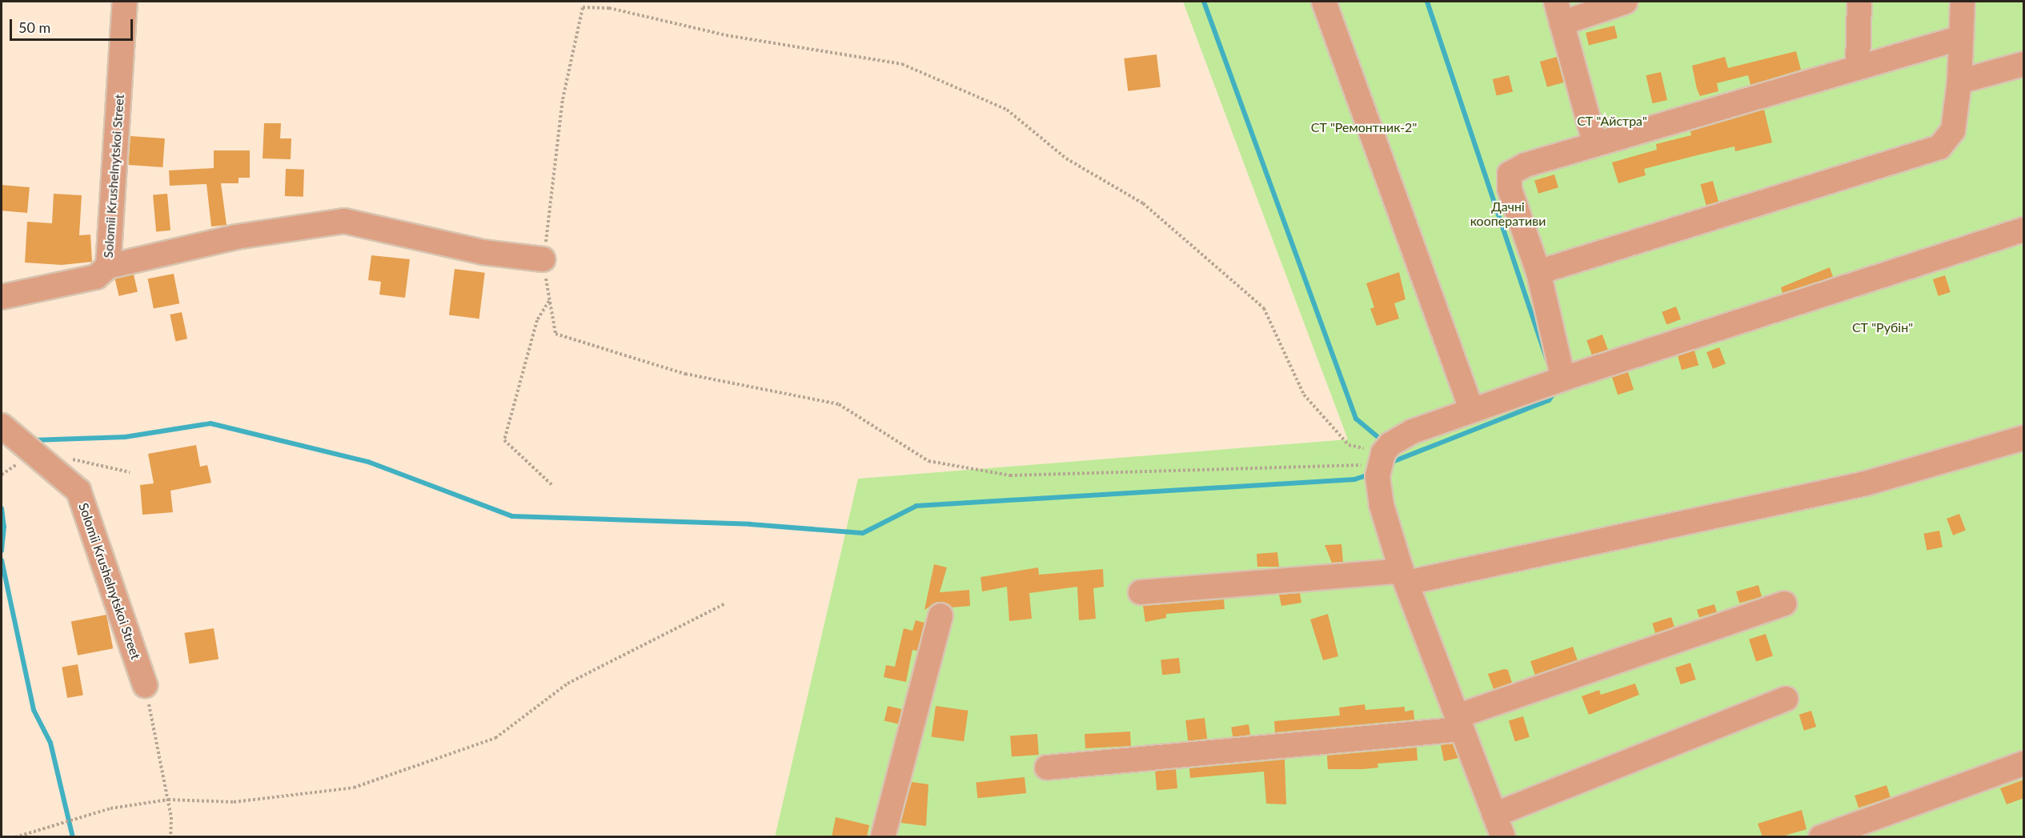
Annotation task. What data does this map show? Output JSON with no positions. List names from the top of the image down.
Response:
{
  "streets": {
    "street": ["Solomii Krushelnytskoi Street"]
  },
  "parks": [
    "СТ \"Айстра\"",
    "СТ \"Ремонтник-2\"",
    "Дачні кооперативи",
    "СТ \"Рубін\""
  ],
  "scale_bar": "50 m"
}
